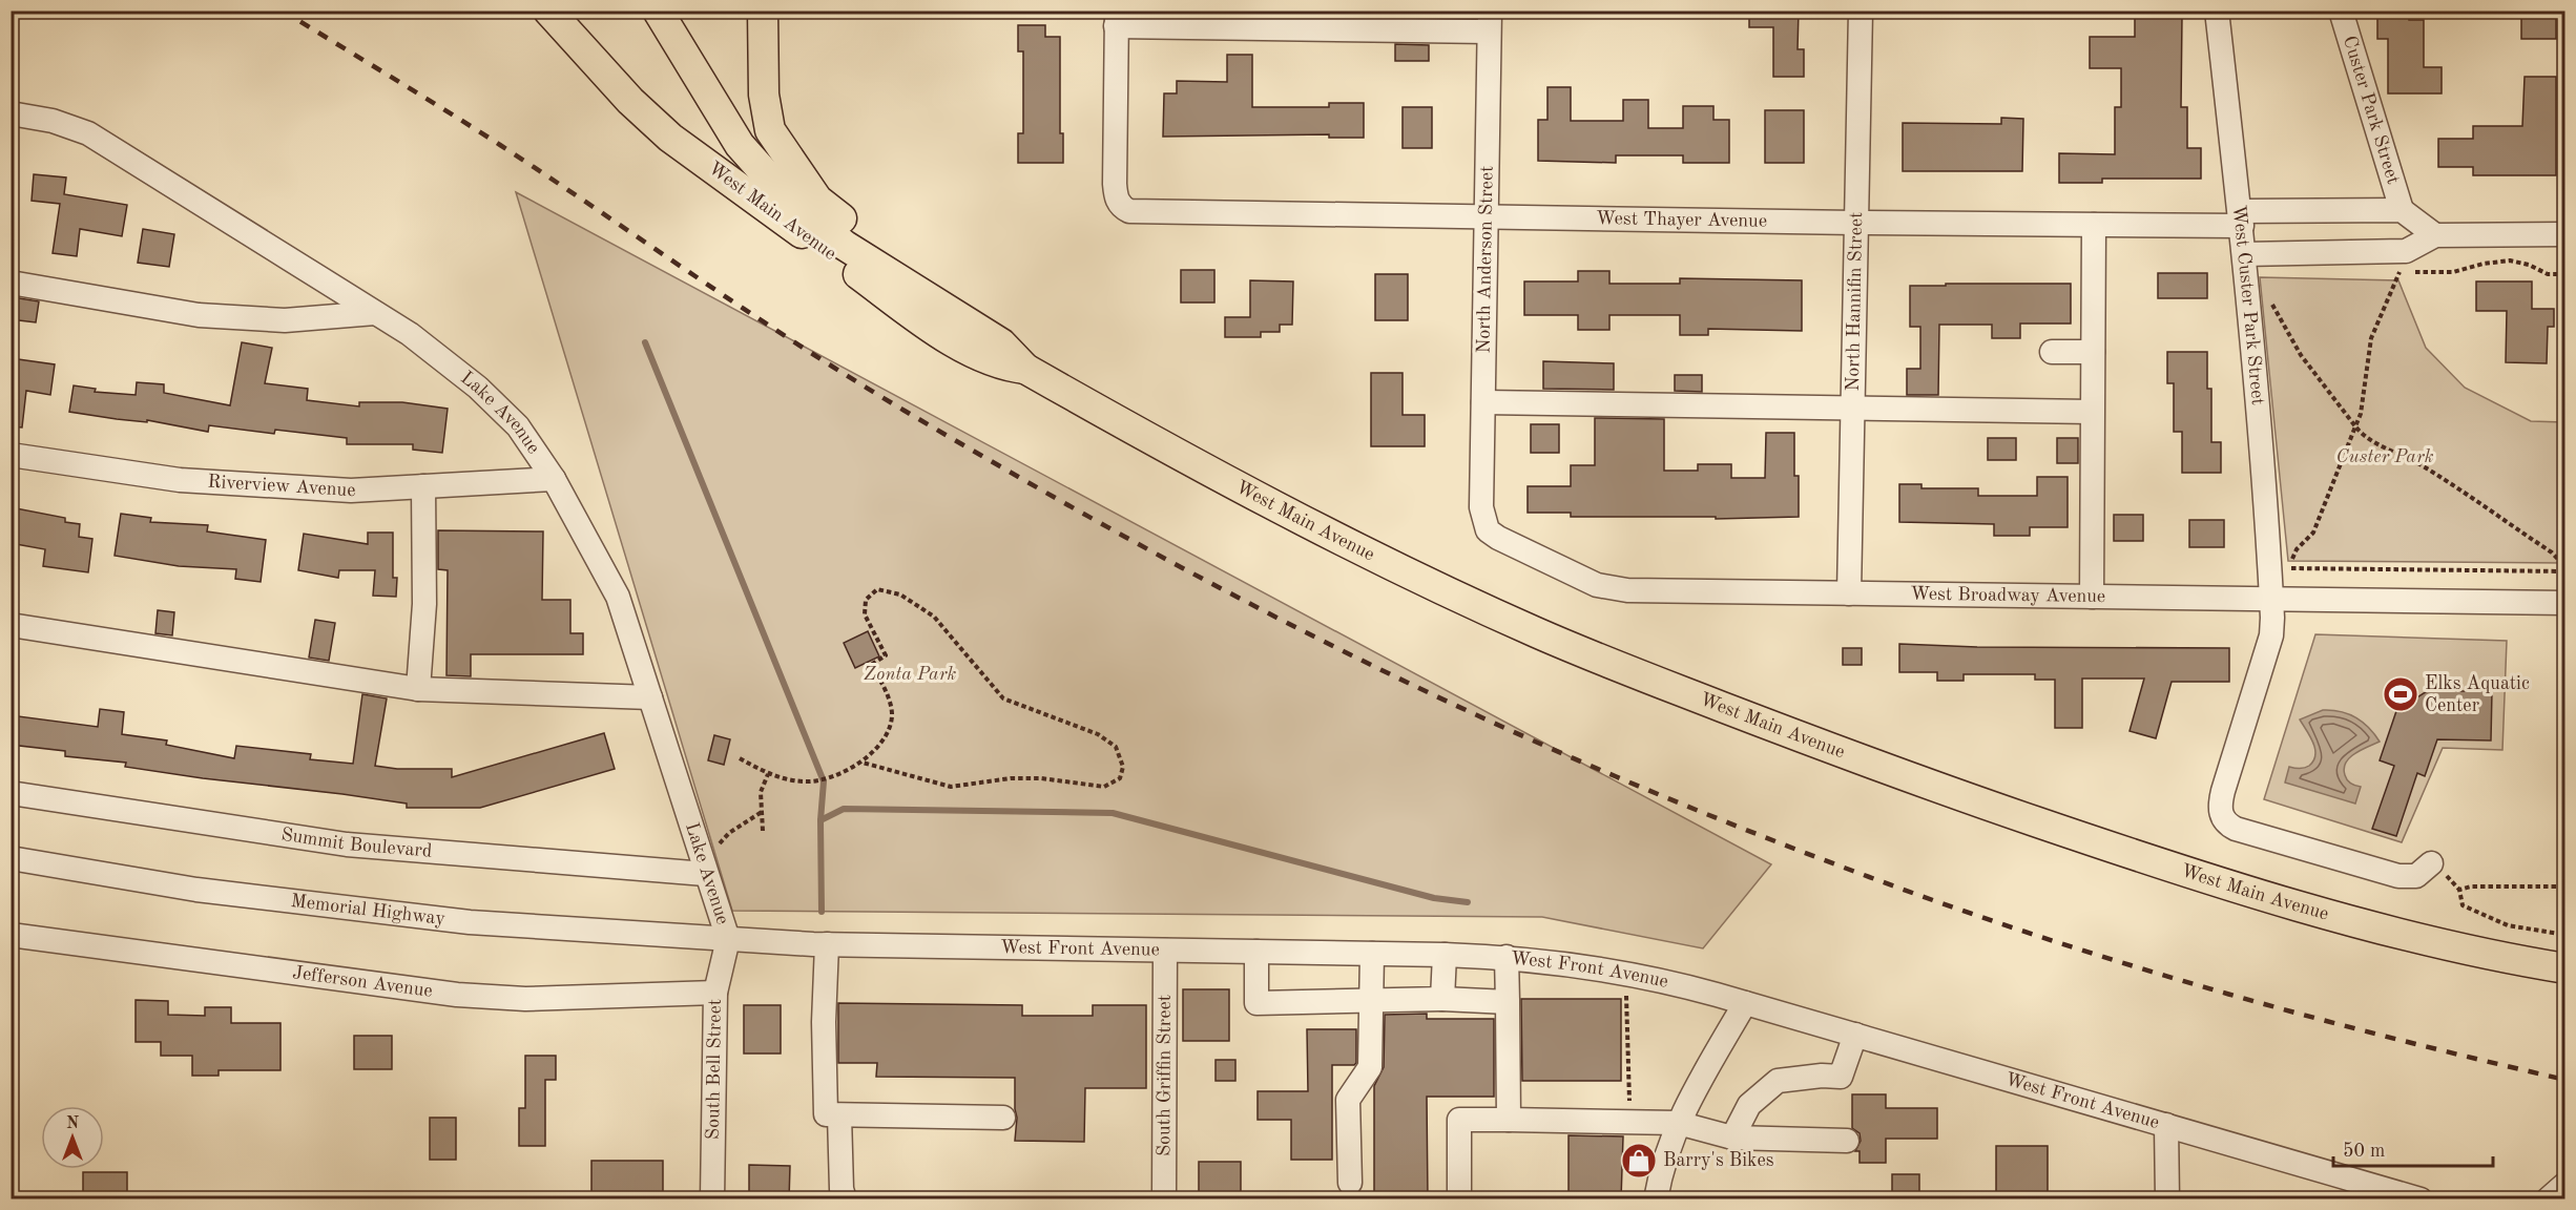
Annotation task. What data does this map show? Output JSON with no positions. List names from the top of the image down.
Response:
{
  "streets": {
    "main road": ["West Main Avenue"],
    "street": [
      "Custer Park Street",
      "West Thayer Avenue",
      "North Anderson Street",
      "North Hannifin Street",
      "West Custer Park Street",
      "Lake Avenue",
      "Riverview Avenue",
      "West Broadway Avenue",
      "Summit Boulevard",
      "Memorial Highway",
      "West Front Avenue",
      "Jefferson Avenue",
      "South Bell Street",
      "South Griffin Street"
    ]
  },
  "crossings": [
    ["Custer Park Street", "West Thayer Avenue"],
    ["West Thayer Avenue", "North Anderson Street"],
    ["West Thayer Avenue", "North Hannifin Street"],
    ["West Thayer Avenue", "West Custer Park Street"],
    ["North Anderson Street", "West Broadway Avenue"],
    ["North Hannifin Street", "West Broadway Avenue"],
    ["West Custer Park Street", "West Broadway Avenue"],
    ["Lake Avenue", "Riverview Avenue"],
    ["Lake Avenue", "Summit Boulevard"],
    ["Lake Avenue", "Memorial Highway"],
    ["Lake Avenue", "West Front Avenue"],
    ["Lake Avenue", "South Bell Street"],
    ["Memorial Highway", "West Front Avenue"],
    ["Memorial Highway", "South Bell Street"],
    ["West Front Avenue", "South Bell Street"],
    ["West Front Avenue", "South Griffin Street"],
    ["Jefferson Avenue", "South Bell Street"]
  ],
  "parks": ["Custer Park", "Zonta Park"],
  "places": {
    "sports": ["Elks Aquatic Center"],
    "shop": ["Barry's Bikes"]
  },
  "scale_bar": "50 m",
  "north": "top"
}
